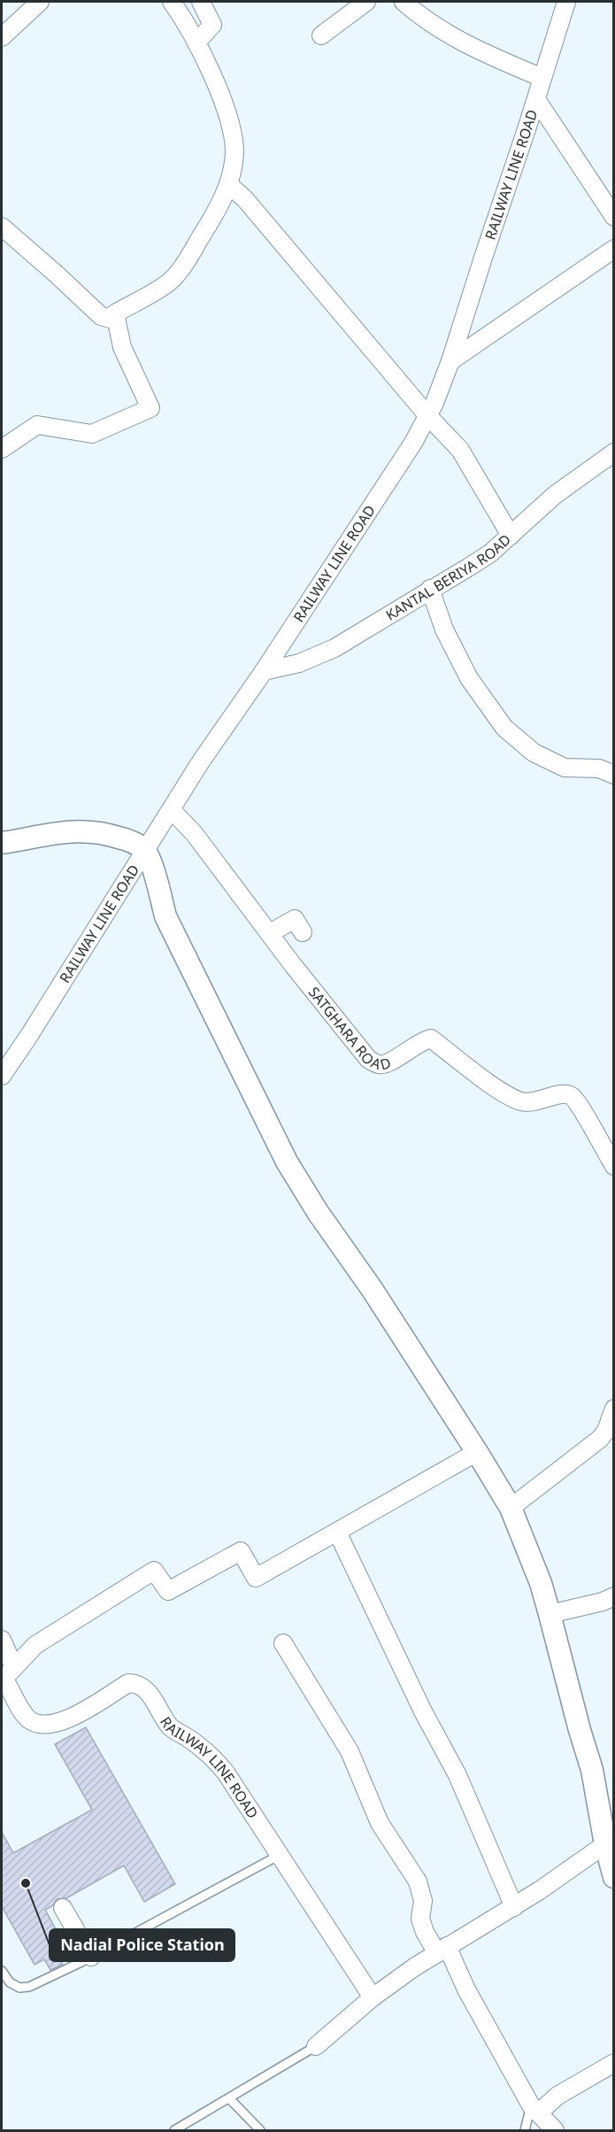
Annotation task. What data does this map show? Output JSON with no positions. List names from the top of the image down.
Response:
{
  "streets": {
    "street": ["RAILWAY LINE ROAD", "KANTAL BERIYA ROAD", "SATGHARA ROAD"]
  },
  "crossings": [
    ["RAILWAY LINE ROAD", "KANTAL BERIYA ROAD"],
    ["RAILWAY LINE ROAD", "SATGHARA ROAD"]
  ],
  "places": ["Nadial Police Station"]
}
